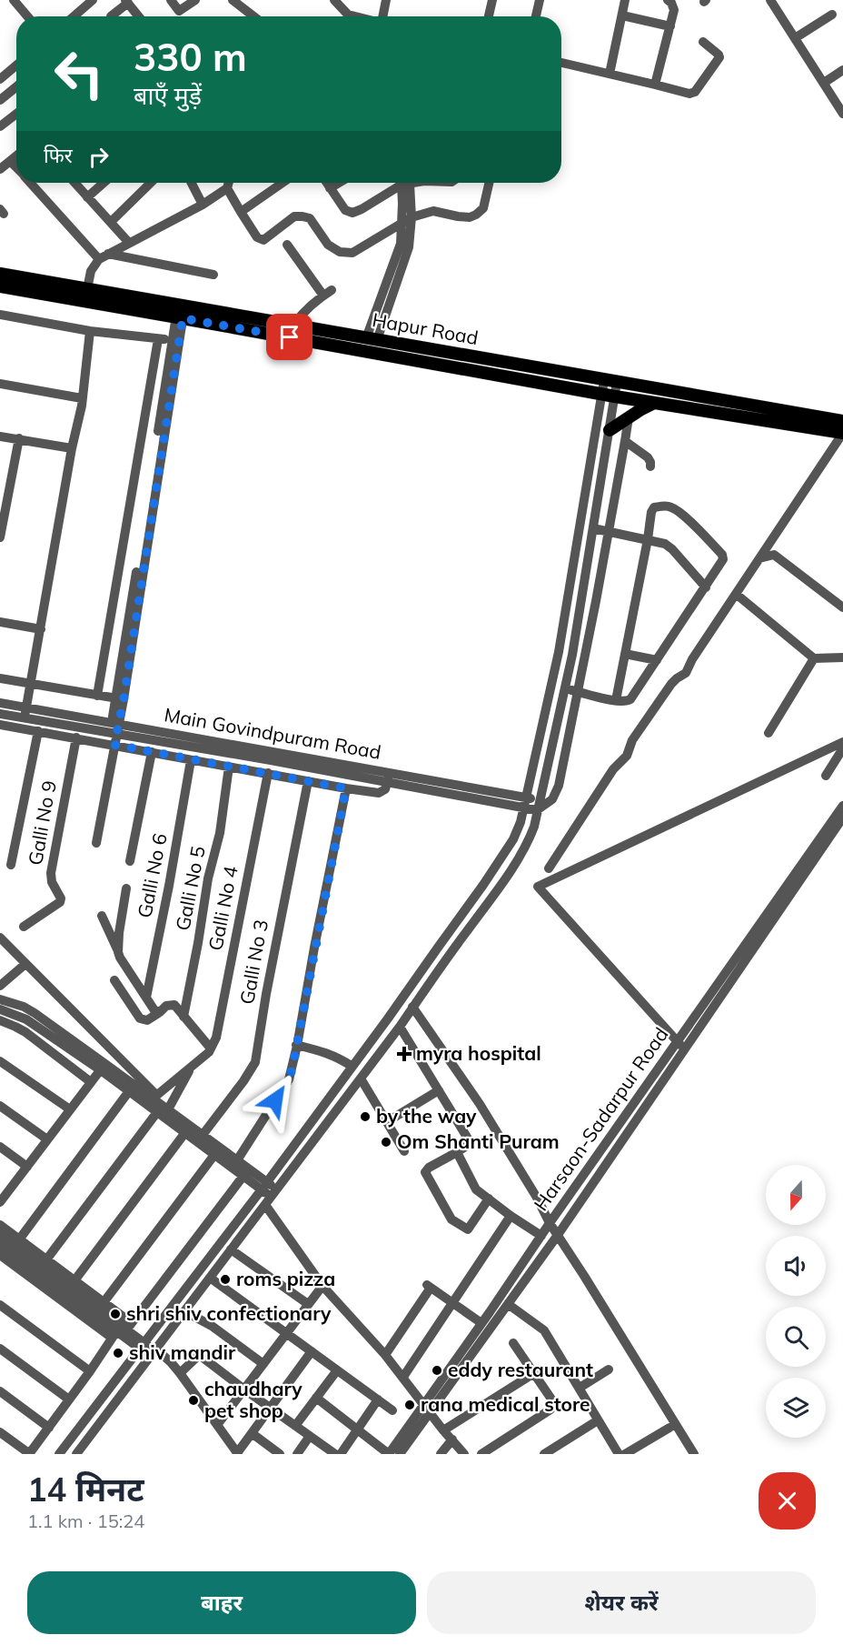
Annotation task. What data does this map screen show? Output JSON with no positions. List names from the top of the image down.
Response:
{
  "streets": {
    "main road": ["Hapur Road"],
    "street": [
      "Main Govindpuram Road",
      "Galli No 9",
      "Galli No 6",
      "Galli No 5",
      "Galli No 4",
      "Galli No 3",
      "Harsaon-Sadarpur Road"
    ]
  },
  "places": {
    "health": ["myra hospital"],
    "other": [
      "by the way",
      "Om Shanti Puram",
      "roms pizza",
      "shri shiv confectionary",
      "shiv mandir",
      "eddy restaurant",
      "chaudhary pet shop",
      "rana medical store"
    ]
  },
  "north": "bottom",
  "page": {
    "turn": ["330 m", "बाएँ मुड़ें"],
    "then": "फिर",
    "heading": ["14 मिनट", "1.1 km · 15:24"],
    "buttons": ["बाहर", "शेयर करें"]
  }
}
